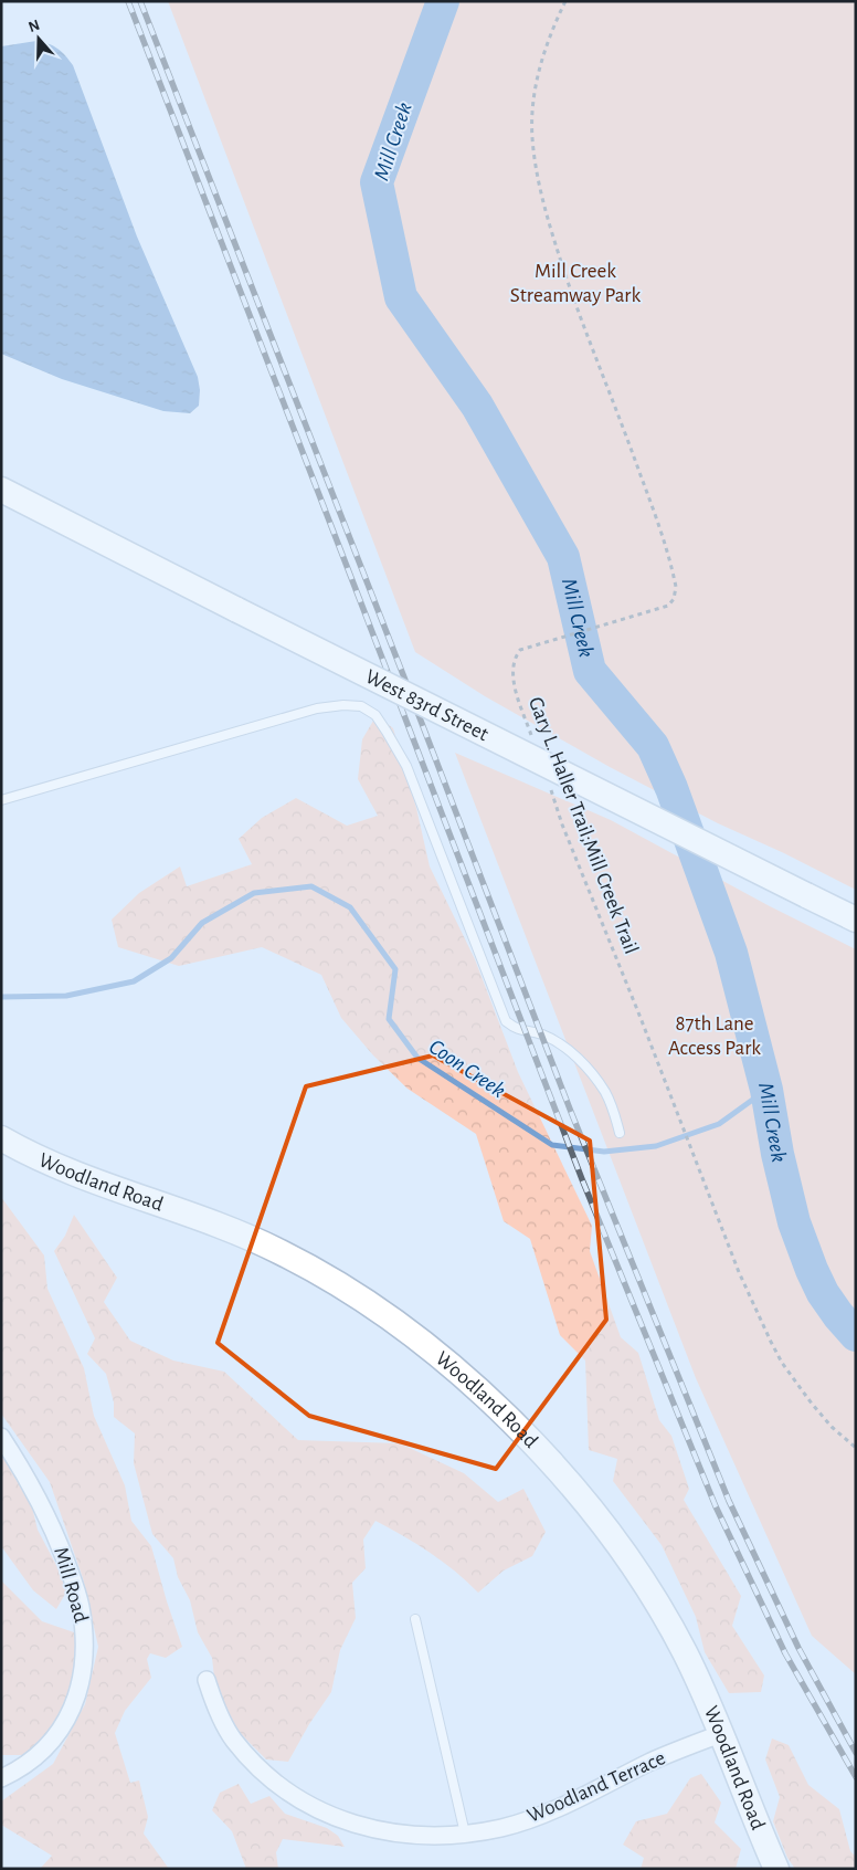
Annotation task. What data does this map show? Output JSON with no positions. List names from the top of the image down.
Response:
{
  "streets": {
    "main road": ["West 83rd Street", "Woodland Road"],
    "street": ["Mill Road", "Woodland Terrace"],
    "path": ["Gary L. Haller Trail;Mill Creek Trail"]
  },
  "crossings": [
    ["Woodland Road", "Woodland Terrace"]
  ],
  "water": ["Mill Creek", "Coon Creek"],
  "parks": ["Mill Creek Streamway Park", "87th Lane Access Park"],
  "north": "top"
}
